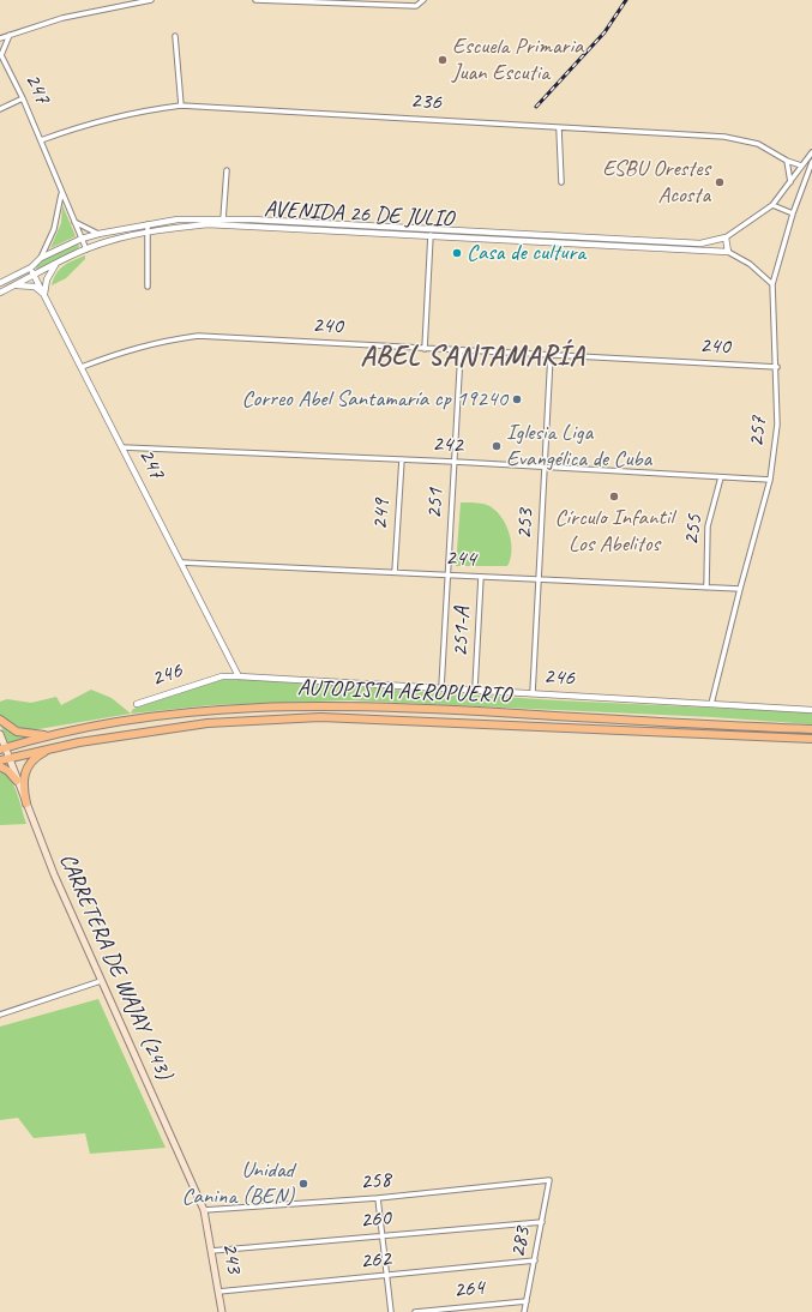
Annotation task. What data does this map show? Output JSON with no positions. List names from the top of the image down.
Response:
{
  "streets": {
    "highway": ["AUTOPISTA AEROPUERTO"],
    "main road": ["CARRETERA DE WAJAY (243)", "243"],
    "street": [
      "247",
      "236",
      "AVENIDA 26 DE JULIO",
      "240",
      "257",
      "242",
      "251",
      "249",
      "253",
      "255",
      "244",
      "251-A",
      "246",
      "258",
      "260",
      "283",
      "262",
      "264"
    ]
  },
  "crossings": [
    ["247", "236"],
    ["247", "AVENIDA 26 DE JULIO"],
    ["247", "240"],
    ["247", "242"],
    ["247", "244"],
    ["247", "246"],
    ["AVENIDA 26 DE JULIO", "257"],
    ["240", "257"],
    ["240", "251"],
    ["240", "253"],
    ["257", "242"],
    ["257", "244"],
    ["257", "246"],
    ["242", "251"],
    ["242", "249"],
    ["242", "253"],
    ["242", "255"],
    ["251", "244"],
    ["251", "246"],
    ["249", "244"],
    ["253", "244"],
    ["253", "246"],
    ["255", "244"],
    ["244", "251-A"],
    ["251-A", "246"],
    ["AUTOPISTA AEROPUERTO", "CARRETERA DE WAJAY (243)"],
    ["CARRETERA DE WAJAY (243)", "258"],
    ["CARRETERA DE WAJAY (243)", "243"],
    ["258", "283"],
    ["258", "243"],
    ["260", "283"],
    ["260", "243"],
    ["283", "262"],
    ["283", "264"],
    ["243", "262"]
  ],
  "districts": ["ABEL SANTAMARÍA"],
  "places": [
    "Escuela Primaria Juan Escutia",
    "ESBU Orestes Acosta",
    "Casa de cultura",
    "Correo Abel Santamaría cp 19240",
    "Iglesia Liga Evangélica de Cuba",
    "Círculo Infantil Los Abelitos",
    "Unidad Canina (BEN)"
  ]
}
